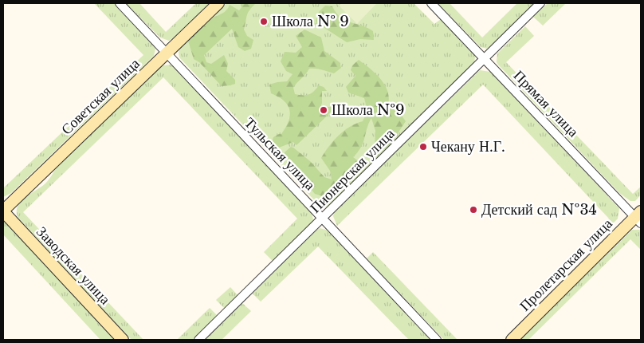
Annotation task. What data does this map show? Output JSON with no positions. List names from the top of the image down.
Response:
{
  "streets": {
    "street": [
      "Советская улица",
      "Прямая улица",
      "Тульская улица",
      "Пионерская улица",
      "Пролетарская улица",
      "Заводская улица"
    ]
  },
  "crossings": [
    ["Советская улица", "Тульская улица"],
    ["Советская улица", "Заводская улица"],
    ["Прямая улица", "Пионерская улица"],
    ["Прямая улица", "Пролетарская улица"],
    ["Тульская улица", "Пионерская улица"]
  ],
  "places": [
    "Школа № 9",
    "Школа №9",
    "Чекану Н.Г.",
    "Детский сад №34"
  ]
}
